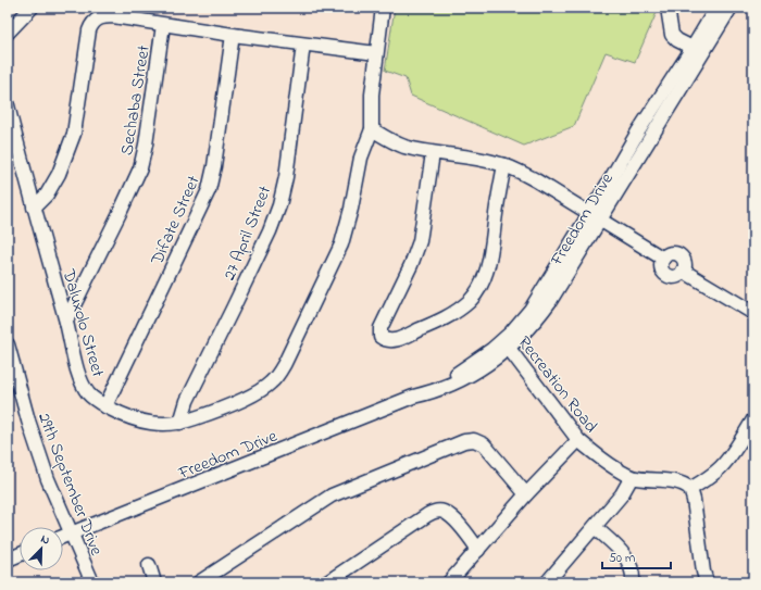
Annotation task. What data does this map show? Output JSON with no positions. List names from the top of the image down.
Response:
{
  "streets": {
    "street": [
      "Sechaba Street",
      "Freedom Drive",
      "Difate Street",
      "27 April Street",
      "Daluxolo Street",
      "Recreation Road",
      "29th September Drive"
    ]
  },
  "crossings": [
    ["Sechaba Street", "Daluxolo Street"],
    ["Freedom Drive", "Recreation Road"],
    ["Freedom Drive", "29th September Drive"],
    ["Difate Street", "Daluxolo Street"],
    ["27 April Street", "Daluxolo Street"]
  ],
  "scale_bar": "50 m",
  "north": "top right"
}
